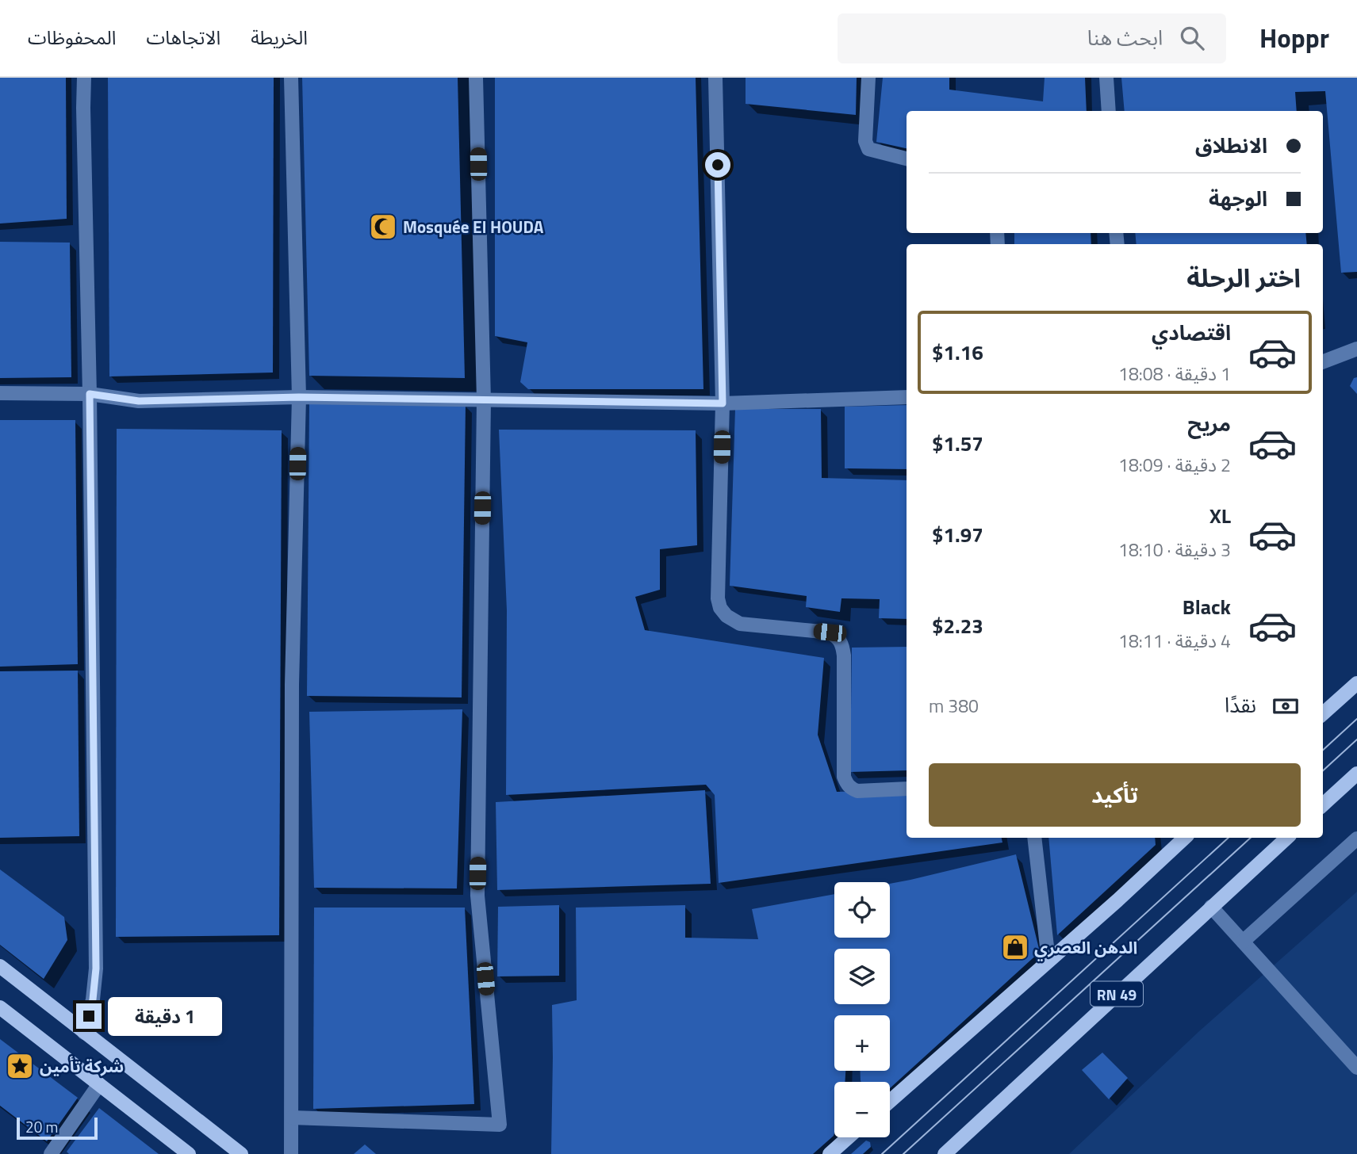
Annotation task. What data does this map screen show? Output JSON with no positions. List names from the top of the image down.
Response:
{
  "streets": {
    "main road": ["RN 49"]
  },
  "places": {
    "mosque": ["Mosquée El HOUDA"],
    "shop": ["الدهن العصري"],
    "place": ["شركة تأمين"]
  },
  "scale_bar": "20 m",
  "page": {
    "header": "Hoppr",
    "search": "ابحث هنا",
    "nav": ["الخريطة", "الاتجاهات", "المحفوظات"],
    "banner": ["الانطلاق", "الوجهة"],
    "heading": "اختر الرحلة",
    "list": [
      {
        "name": "اقتصادي",
        "note": "1 دقيقة · 18:08",
        "value": "$1.16"
      },
      {
        "name": "مريح",
        "note": "2 دقيقة · 18:09",
        "value": "$1.57"
      },
      {
        "name": "XL",
        "note": "3 دقيقة · 18:10",
        "value": "$1.97"
      },
      {
        "name": "Black",
        "note": "4 دقيقة · 18:11",
        "value": "$2.23"
      }
    ],
    "pay": ["نقدًا", "380 m"],
    "buttons": "تأكيد",
    "map_buttons": ["+", "−"],
    "bubble": "1 دقيقة",
    "scale": "20 m"
  }
}
